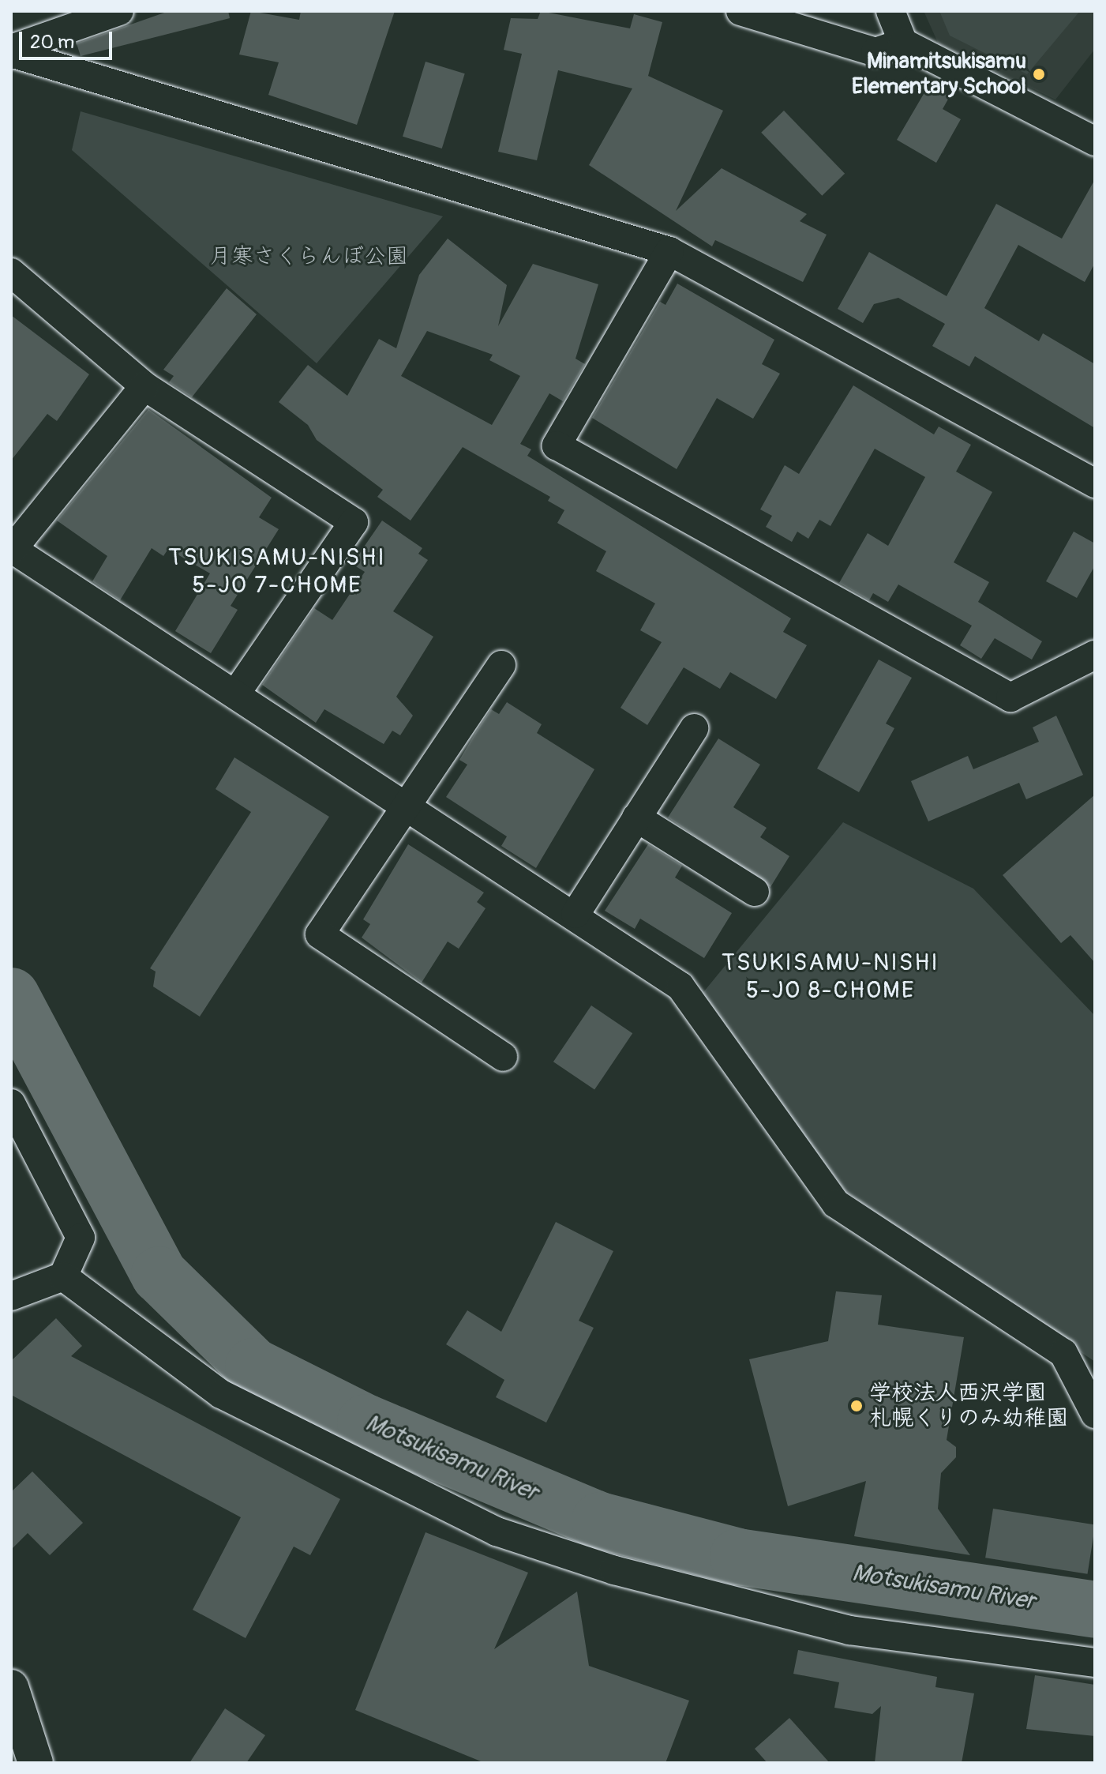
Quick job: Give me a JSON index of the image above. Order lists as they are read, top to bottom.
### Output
{
  "districts": ["TSUKISAMU-NISHI 5-JO 7-CHOME", "TSUKISAMU-NISHI 5-JO 8-CHOME"],
  "water": ["Motsukisamu River"],
  "parks": ["月寒さくらんぼ公園"],
  "places": ["Minamitsukisamu Elementary School", "学校法人西沢学園 札幌くりのみ幼稚園"],
  "scale_bar": "20 m"
}
